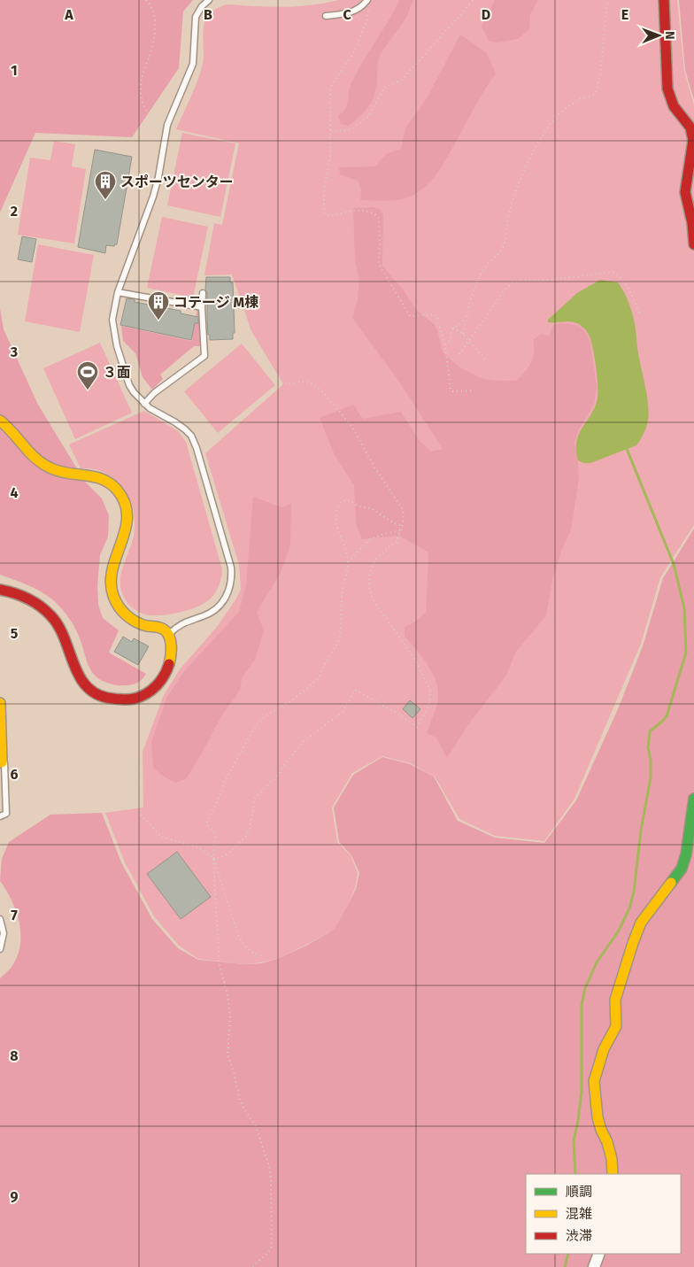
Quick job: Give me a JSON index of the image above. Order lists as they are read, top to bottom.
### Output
{
  "places": {
    "building": ["スポーツセンター", "コテージ M棟"],
    "sports": ["３面"]
  },
  "legend": ["順調", "混雑", "渋滞"],
  "north": "right",
  "grid": {
    "columns": [
      "A",
      "B",
      "C",
      "D",
      "E"
    ],
    "rows": [
      "1",
      "2",
      "3",
      "4",
      "5",
      "6",
      "7",
      "8",
      "9"
    ]
  }
}
